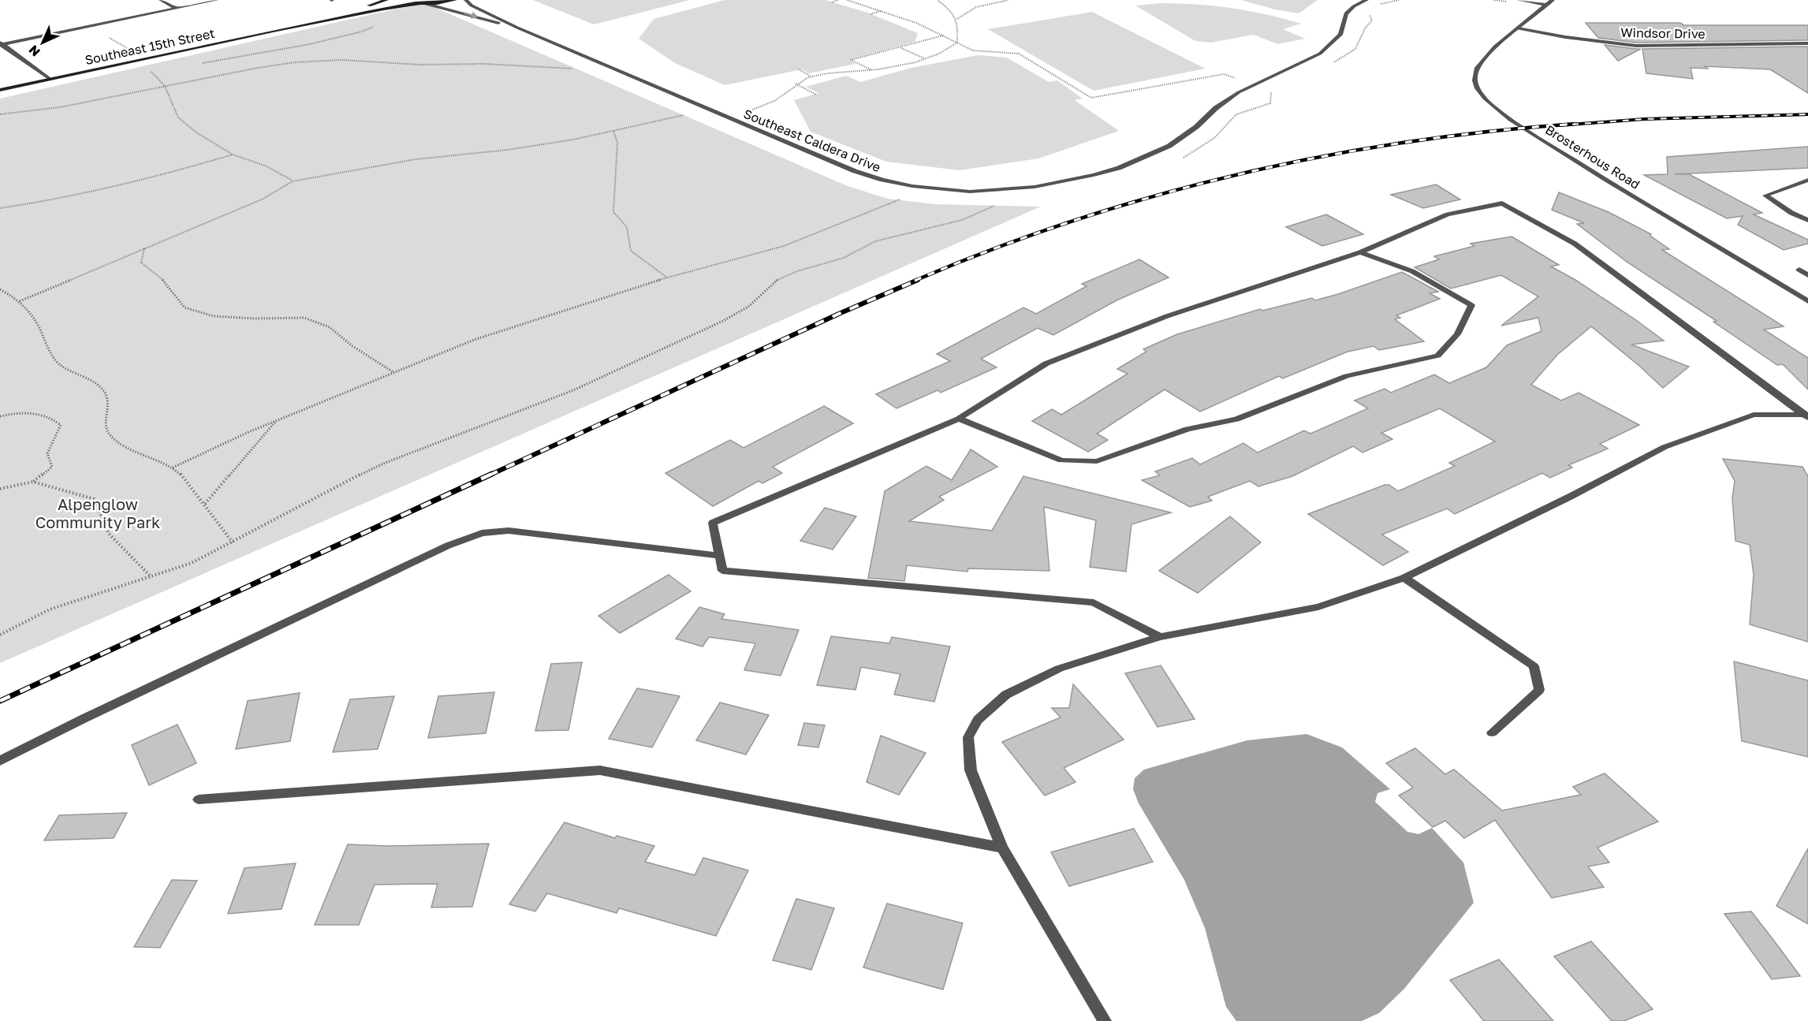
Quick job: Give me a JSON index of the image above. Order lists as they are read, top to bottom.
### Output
{
  "streets": {
    "main road": ["Southeast 15th Street"],
    "street": ["Windsor Drive", "Southeast Caldera Drive", "Brosterhous Road"]
  },
  "crossings": [
    ["Windsor Drive", "Brosterhous Road"]
  ],
  "parks": ["Alpenglow Community Park"],
  "north": "bottom left"
}
